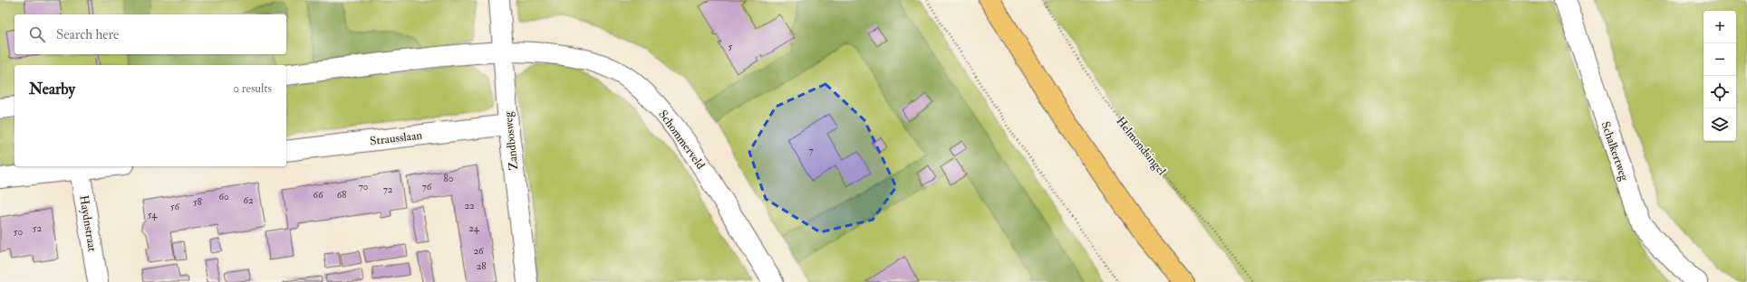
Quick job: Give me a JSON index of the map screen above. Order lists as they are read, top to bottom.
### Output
{
  "streets": {
    "street": [
      "Strausslaan",
      "Schommerveld",
      "Zandbosweg",
      "Schalkertweg",
      "Haydnstraat"
    ],
    "path": ["Helmondsingel"]
  },
  "crossings": [
    ["Strausslaan", "Zandbosweg"],
    ["Schommerveld", "Zandbosweg"]
  ],
  "house_numbers": [
    "5",
    "7",
    "80",
    "70",
    "76",
    "72",
    "66",
    "68",
    "60",
    "62",
    "58",
    "22",
    "56",
    "54",
    "52",
    "24",
    "50",
    "26",
    "28"
  ],
  "page": {
    "map_buttons": ["+", "−"],
    "search": "Search here",
    "heading": ["Nearby", "0 results"]
  }
}
